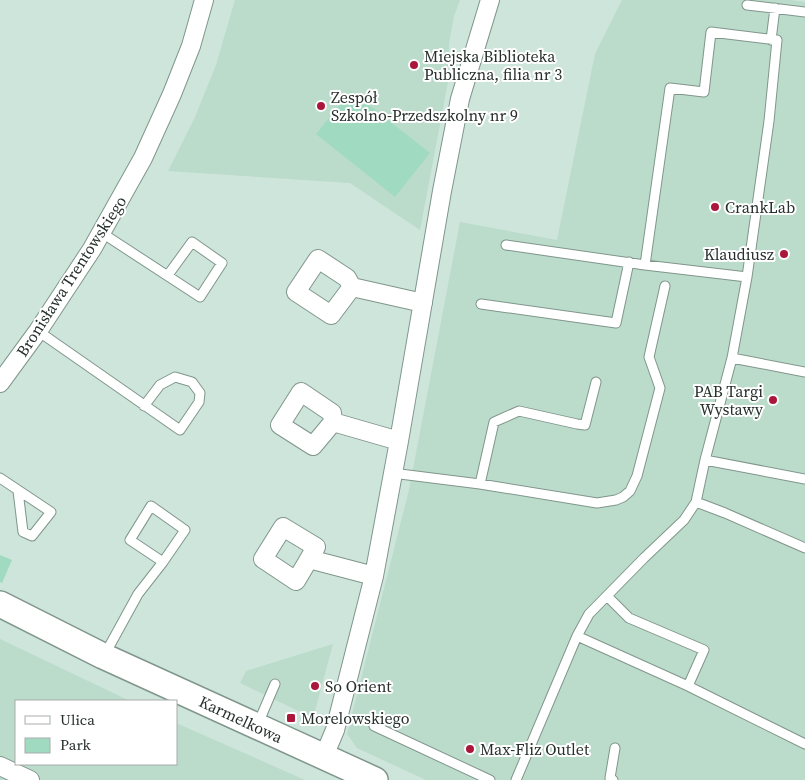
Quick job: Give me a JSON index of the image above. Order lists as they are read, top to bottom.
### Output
{
  "streets": {
    "street": ["Bronisława Trentowskiego", "Karmelkowa"]
  },
  "places": {
    "other": [
      "Miejska Biblioteka Publiczna, filia nr 3",
      "Zespół Szkolno-Przedszkolny nr 9",
      "CrankLab",
      "Klaudiusz",
      "PAB Targi Wystawy",
      "So Orient",
      "Max-Fliz Outlet"
    ],
    "transit": ["Morelowskiego"]
  },
  "legend": ["Ulica", "Park"]
}
